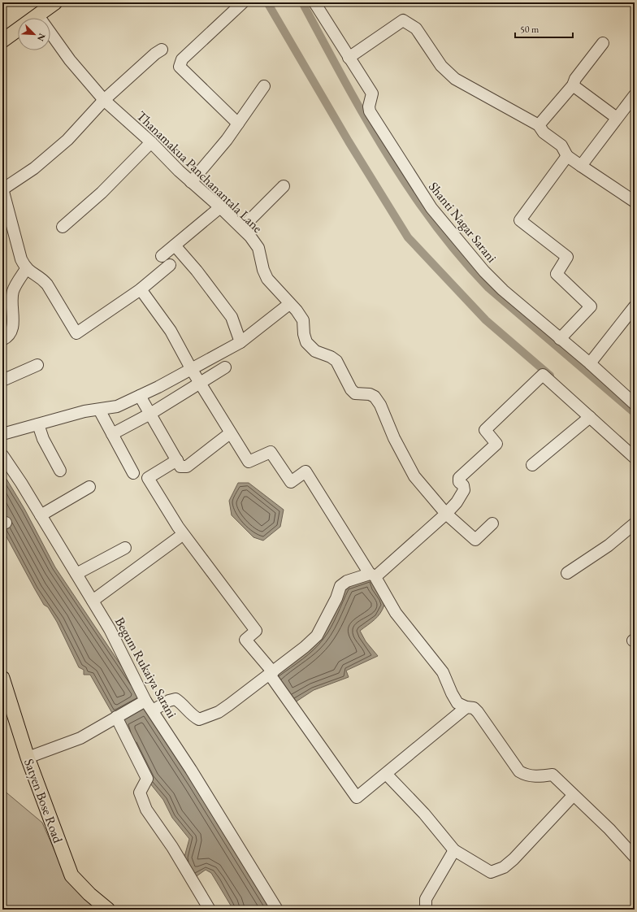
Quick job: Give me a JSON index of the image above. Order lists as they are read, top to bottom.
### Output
{
  "streets": {
    "main road": ["Satyen Bose Road"],
    "street": ["Thanamakua Panchanantala Lane", "Shanti Nagar Sarani", "Begum Rukaiya Sarani"]
  },
  "scale_bar": "50 m",
  "north": "bottom right"
}
